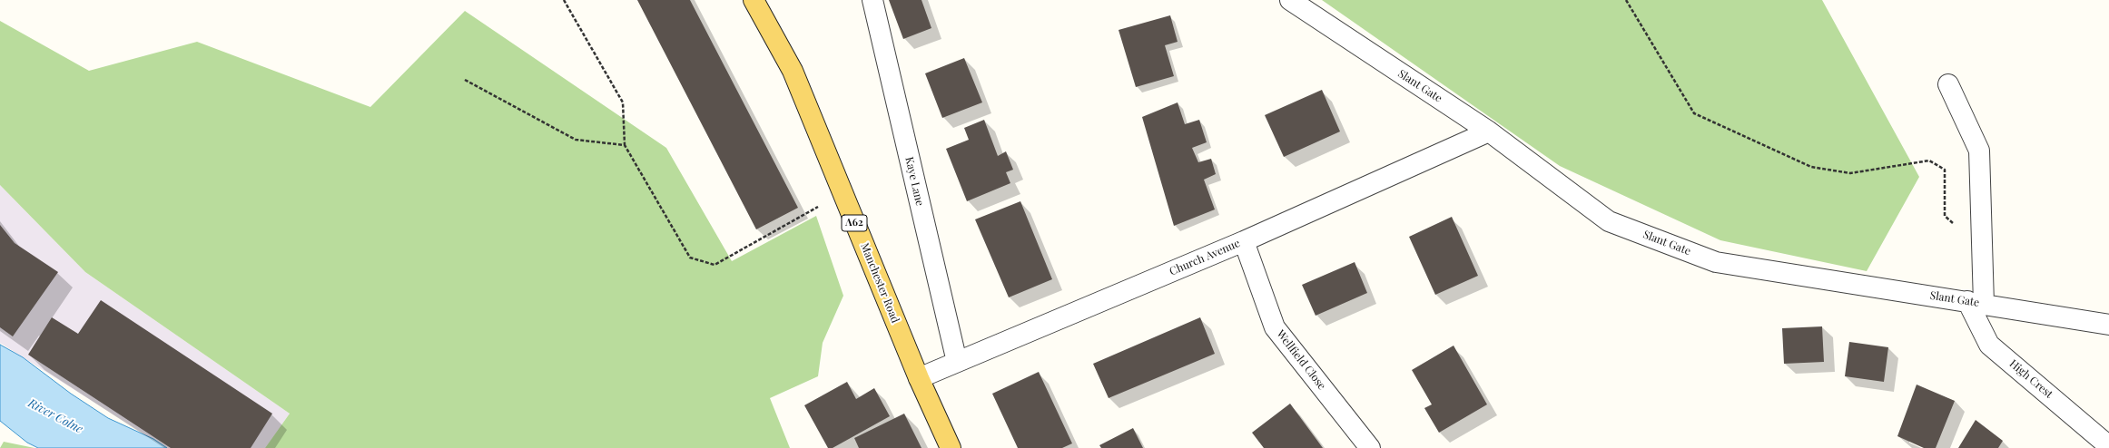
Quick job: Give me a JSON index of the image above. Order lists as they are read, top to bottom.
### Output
{
  "streets": {
    "main road": ["A62", "Manchester Road"],
    "street": [
      "Slant Gate",
      "Kaye Lane",
      "Church Avenue",
      "Wellfield Close",
      "High Crest"
    ]
  },
  "crossings": [
    ["Slant Gate", "Church Avenue"],
    ["Slant Gate", "High Crest"],
    ["Kaye Lane", "Church Avenue"],
    ["Church Avenue", "Manchester Road"],
    ["Church Avenue", "Wellfield Close"]
  ],
  "water": ["River Colne"]
}
